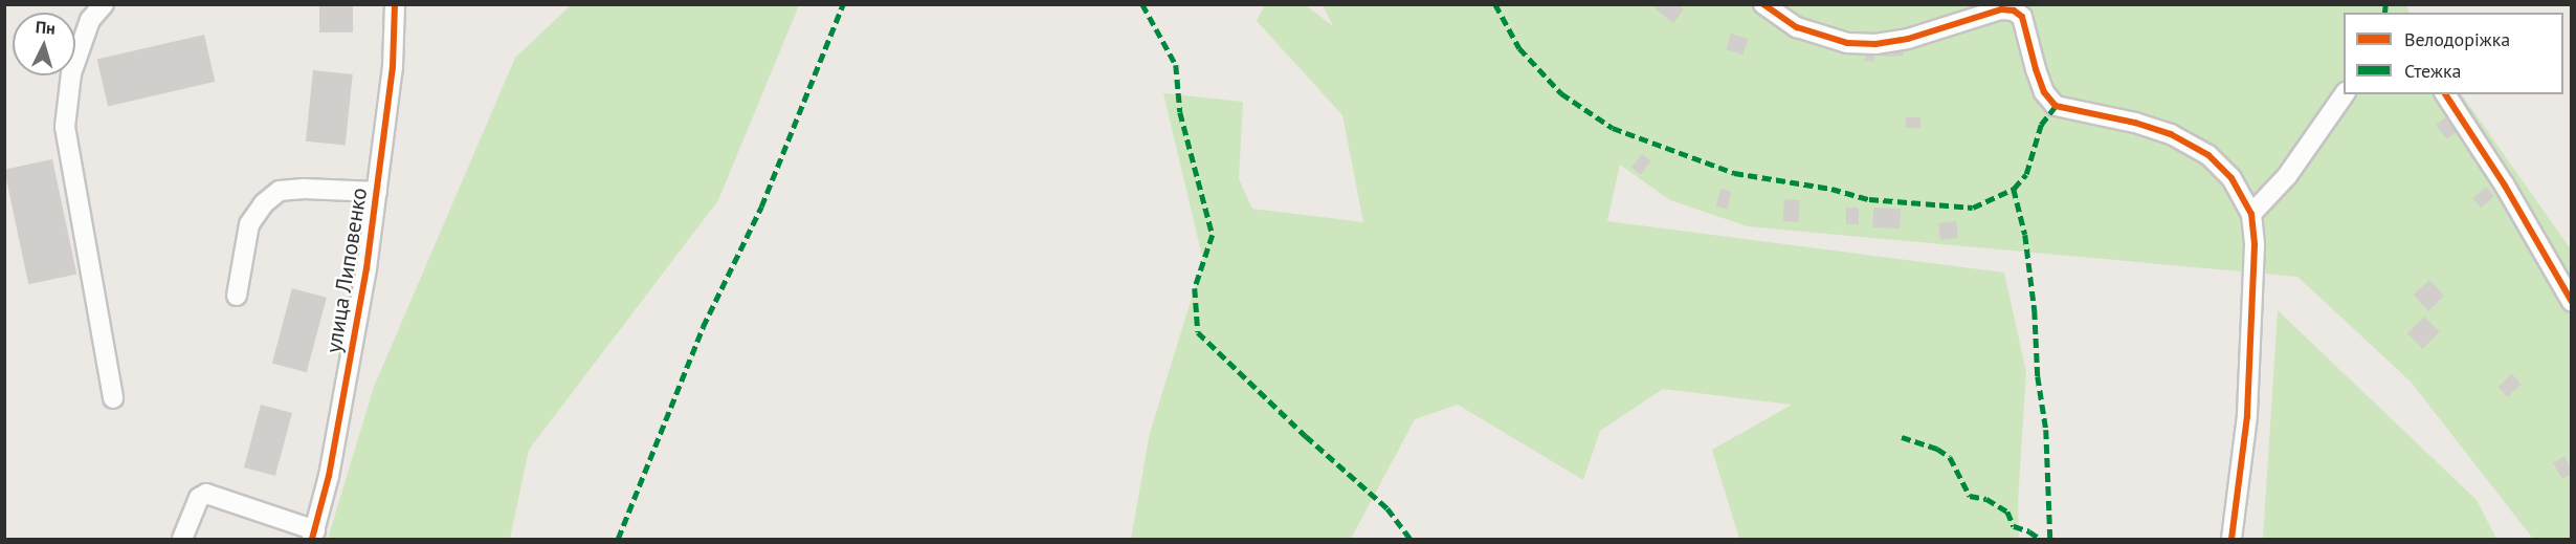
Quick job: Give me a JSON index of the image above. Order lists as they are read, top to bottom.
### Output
{
  "streets": {
    "street": ["улица Липовенко"]
  },
  "legend": ["Велодоріжка", "Стежка"],
  "north": "top"
}
